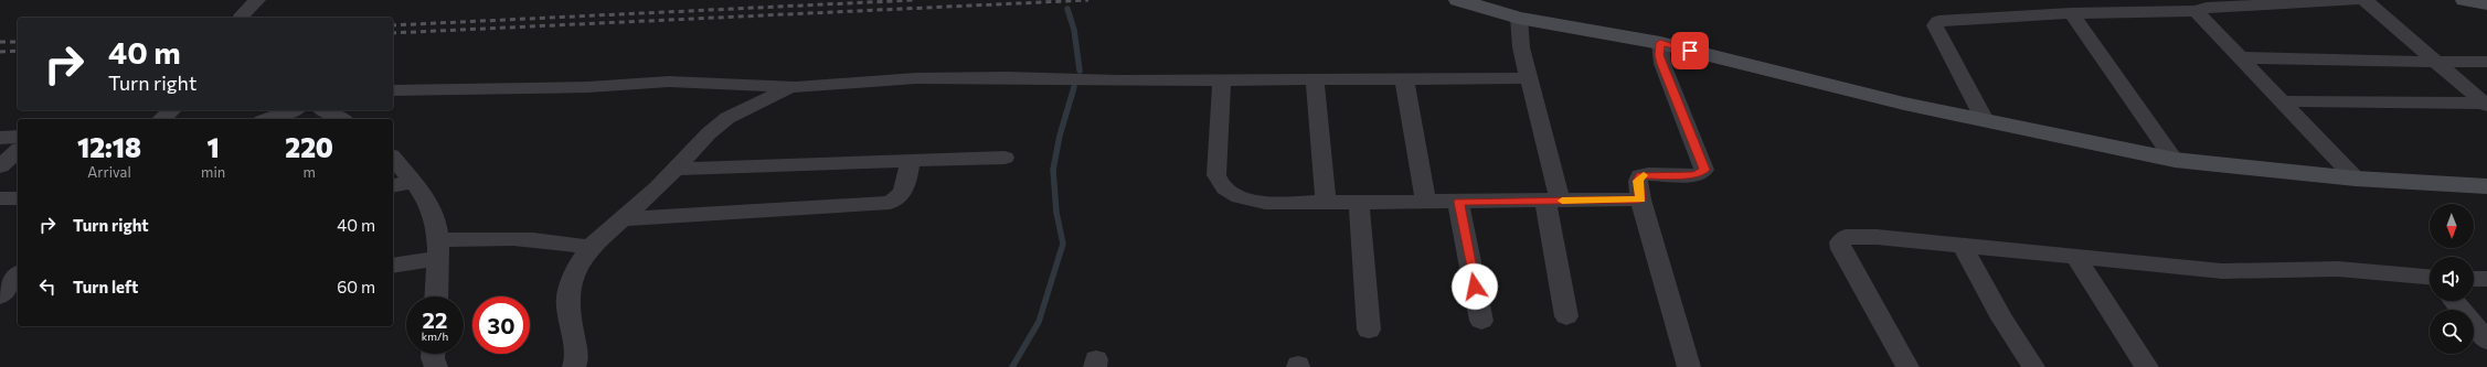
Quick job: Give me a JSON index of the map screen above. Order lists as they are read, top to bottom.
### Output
{
  "north": "bottom",
  "page": {
    "turn": ["40 m", "Turn right"],
    "eta": [
      "12:18",
      "Arrival",
      "1",
      "min",
      "220",
      "m"
    ],
    "list": [
      {
        "name": "Turn right",
        "value": "40 m"
      },
      {
        "name": "Turn left",
        "value": "60 m"
      }
    ],
    "speed": "22 km/h",
    "limit": "30"
  }
}
